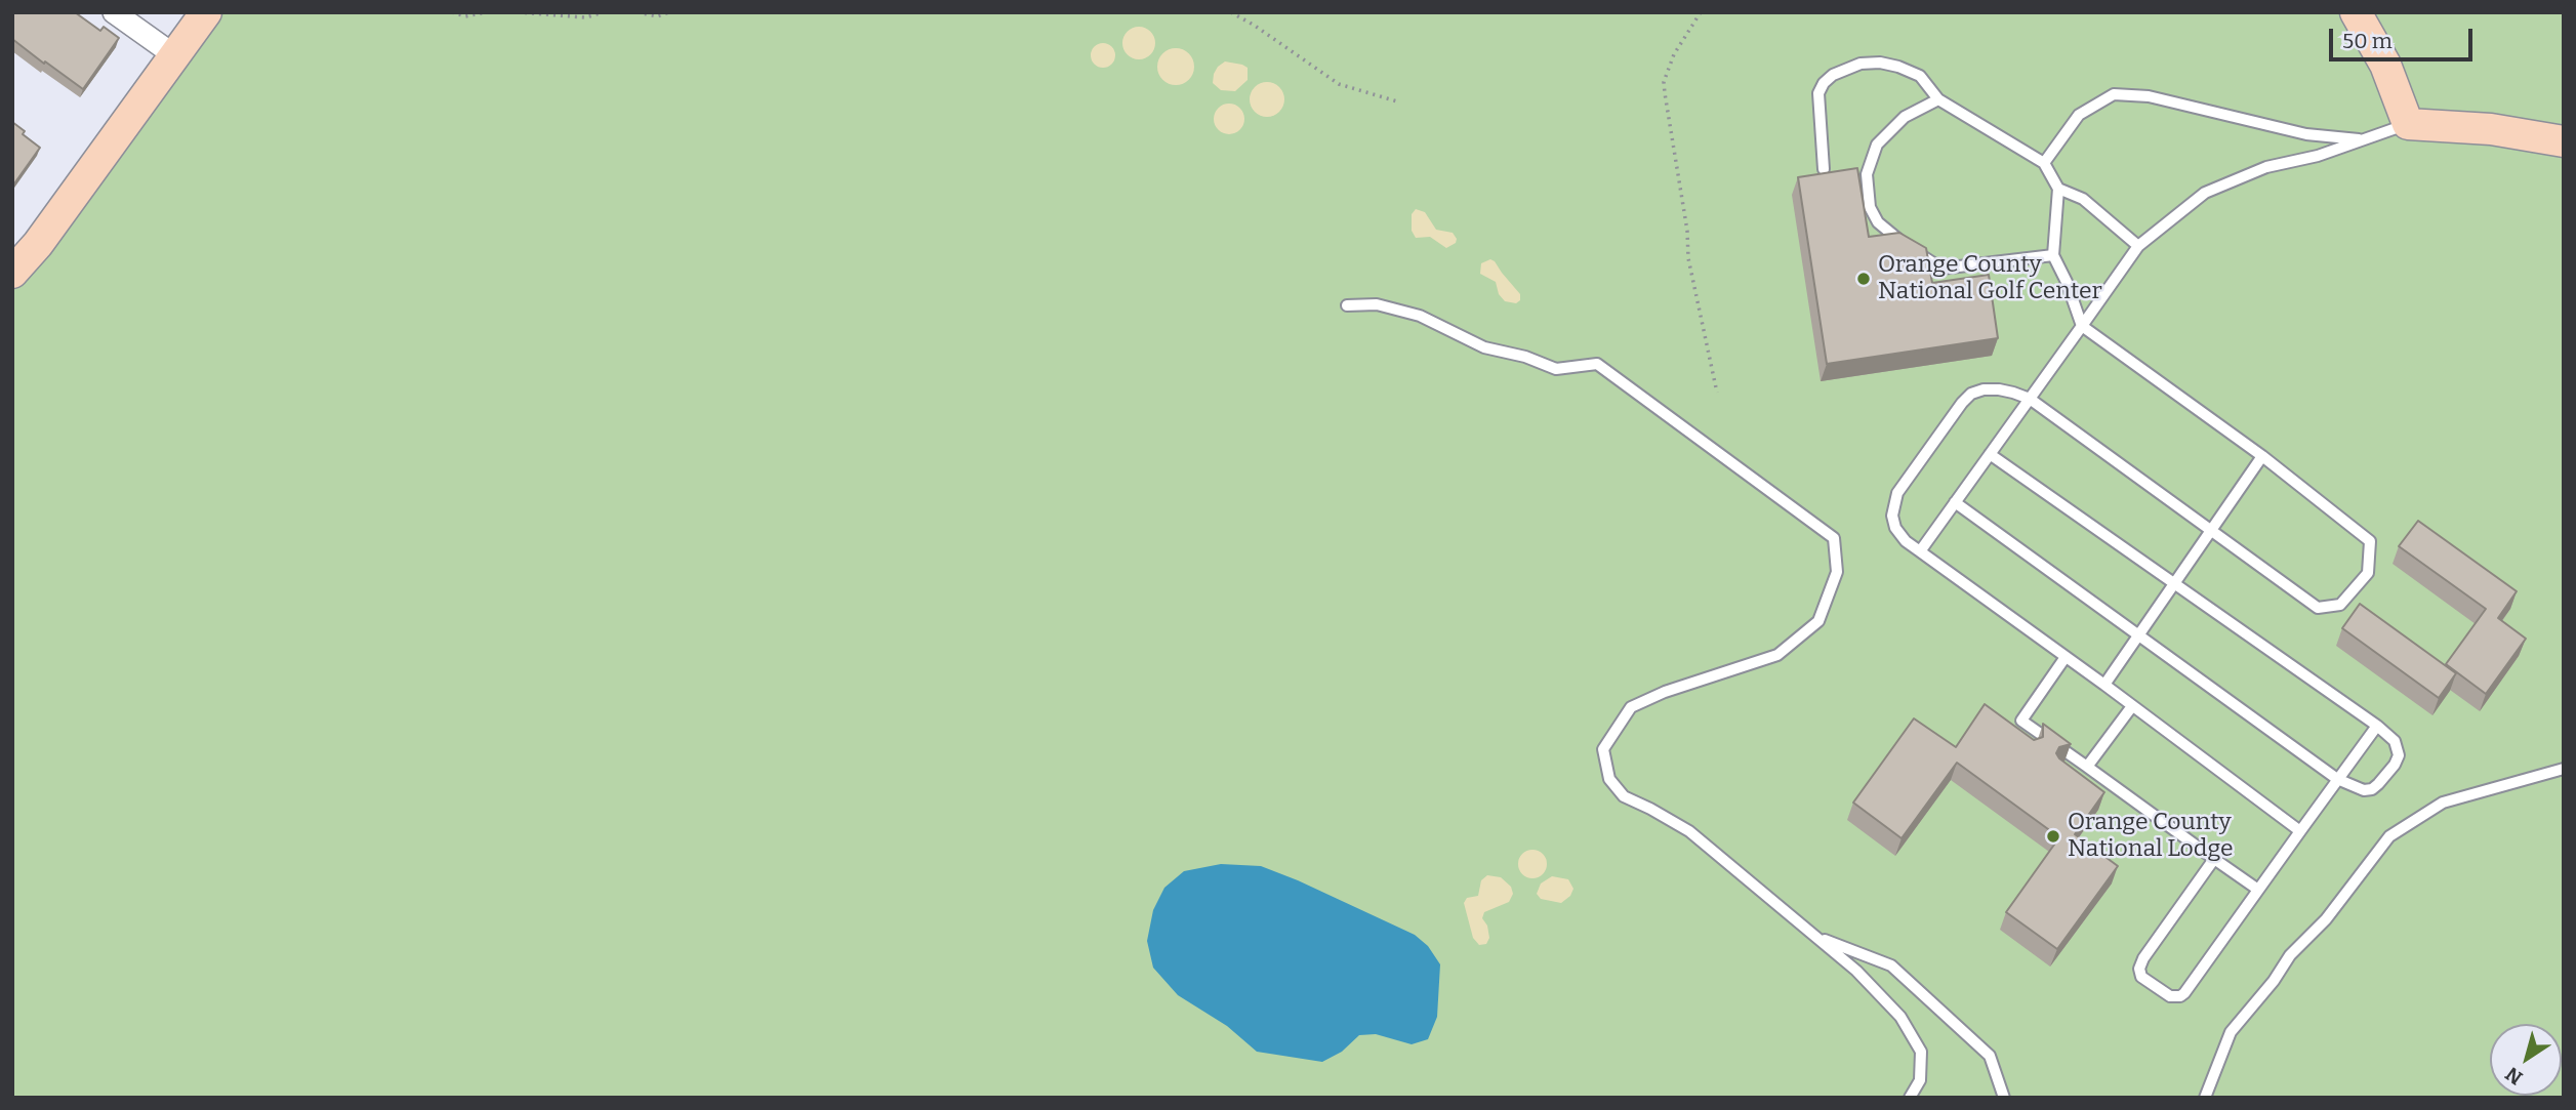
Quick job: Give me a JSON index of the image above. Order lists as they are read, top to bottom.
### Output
{
  "places": ["Orange County National Golf Center", "Orange County National Lodge"],
  "scale_bar": "50 m",
  "north": "bottom left"
}
